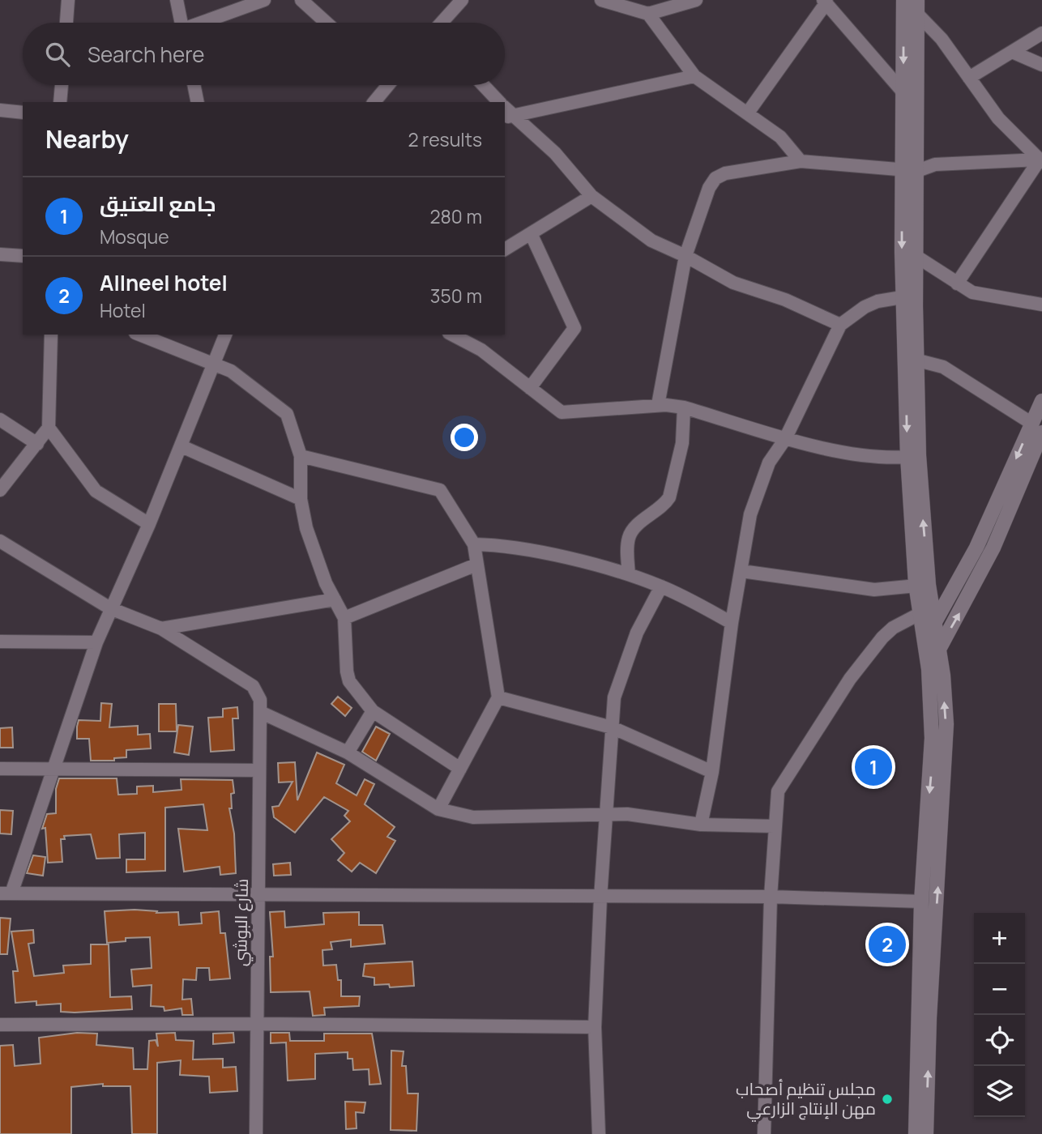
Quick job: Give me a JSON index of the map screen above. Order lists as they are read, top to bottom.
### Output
{
  "streets": {
    "street": ["شارع البوشي"]
  },
  "places": ["مجلس تنظيم أصحاب مهن الإنتاج الزارعي"],
  "page": {
    "search": "Search here",
    "heading": ["Nearby", "2 results"],
    "list": [
      {
        "mark": "1",
        "name": "جامع العتيق",
        "note": "Mosque",
        "value": "280 m"
      },
      {
        "mark": "2",
        "name": "Allneel hotel",
        "note": "Hotel",
        "value": "350 m"
      }
    ],
    "pins": ["1", "2"],
    "map_buttons": ["+", "−"]
  }
}
